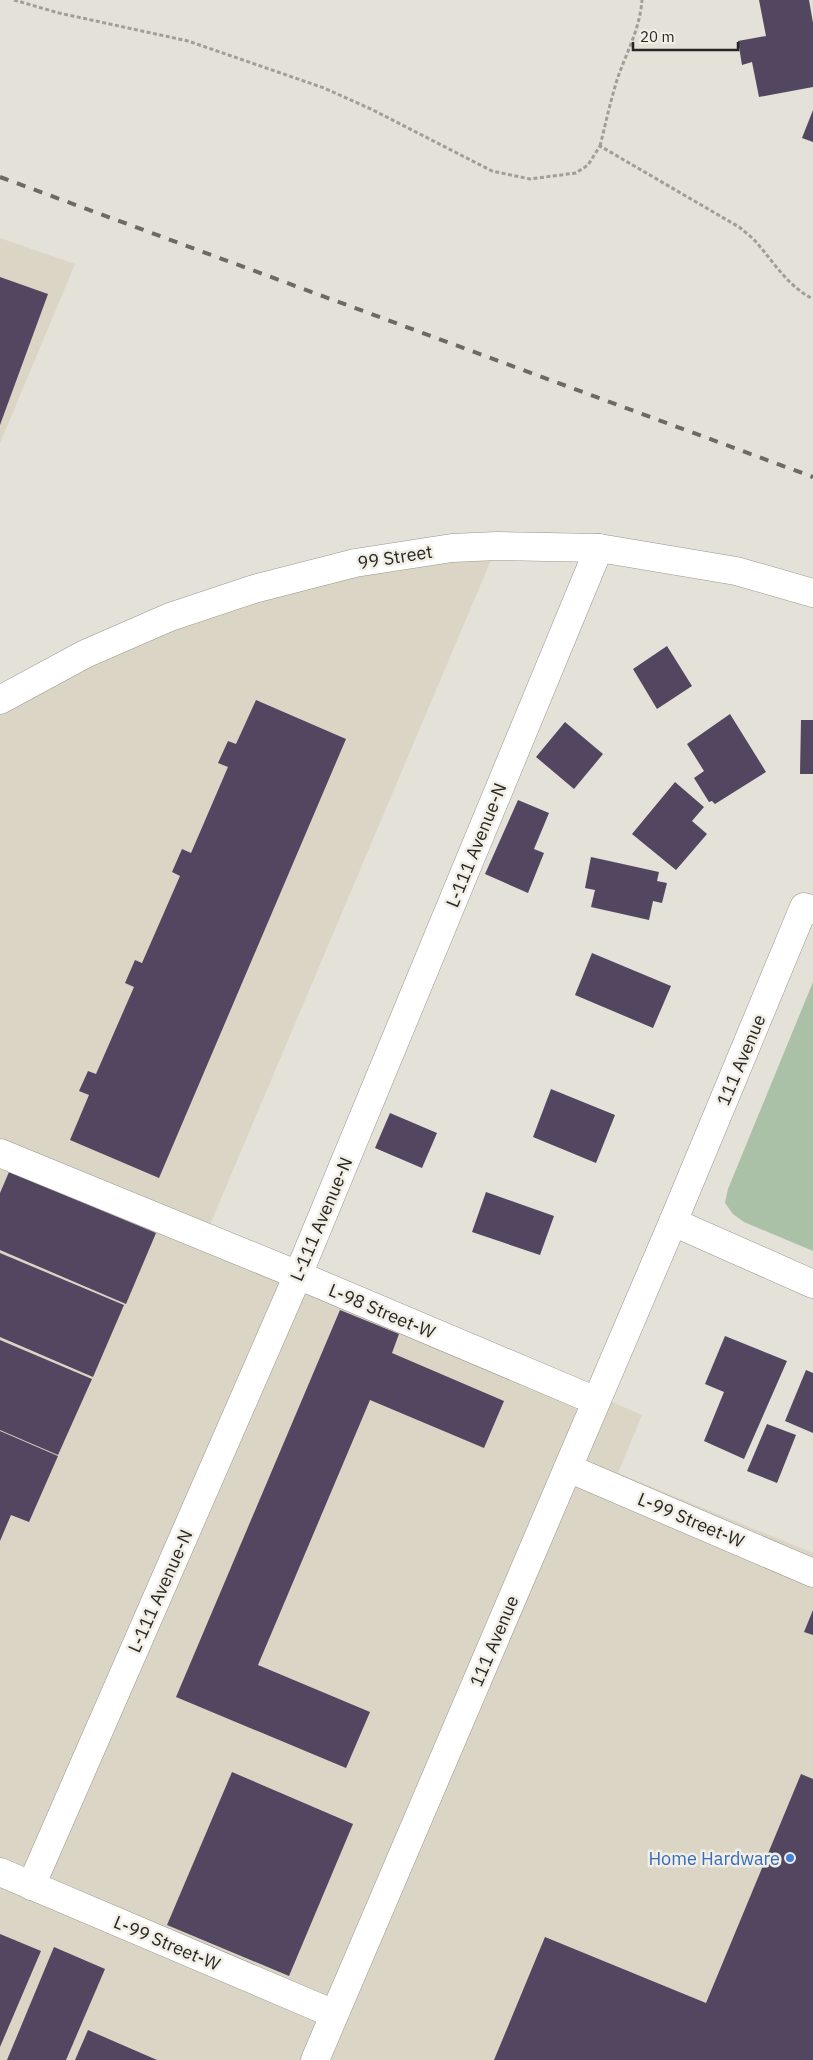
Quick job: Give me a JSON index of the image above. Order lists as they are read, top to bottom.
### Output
{
  "streets": {
    "street": [
      "99 Street",
      "L-111 Avenue-N",
      "111 Avenue",
      "L-98 Street-W",
      "L-99 Street-W"
    ]
  },
  "crossings": [
    ["99 Street", "L-111 Avenue-N"],
    ["L-111 Avenue-N", "L-98 Street-W"],
    ["L-111 Avenue-N", "L-99 Street-W"],
    ["111 Avenue", "L-98 Street-W"],
    ["111 Avenue", "L-99 Street-W"]
  ],
  "places": ["Home Hardware"],
  "scale_bar": "20 m"
}
